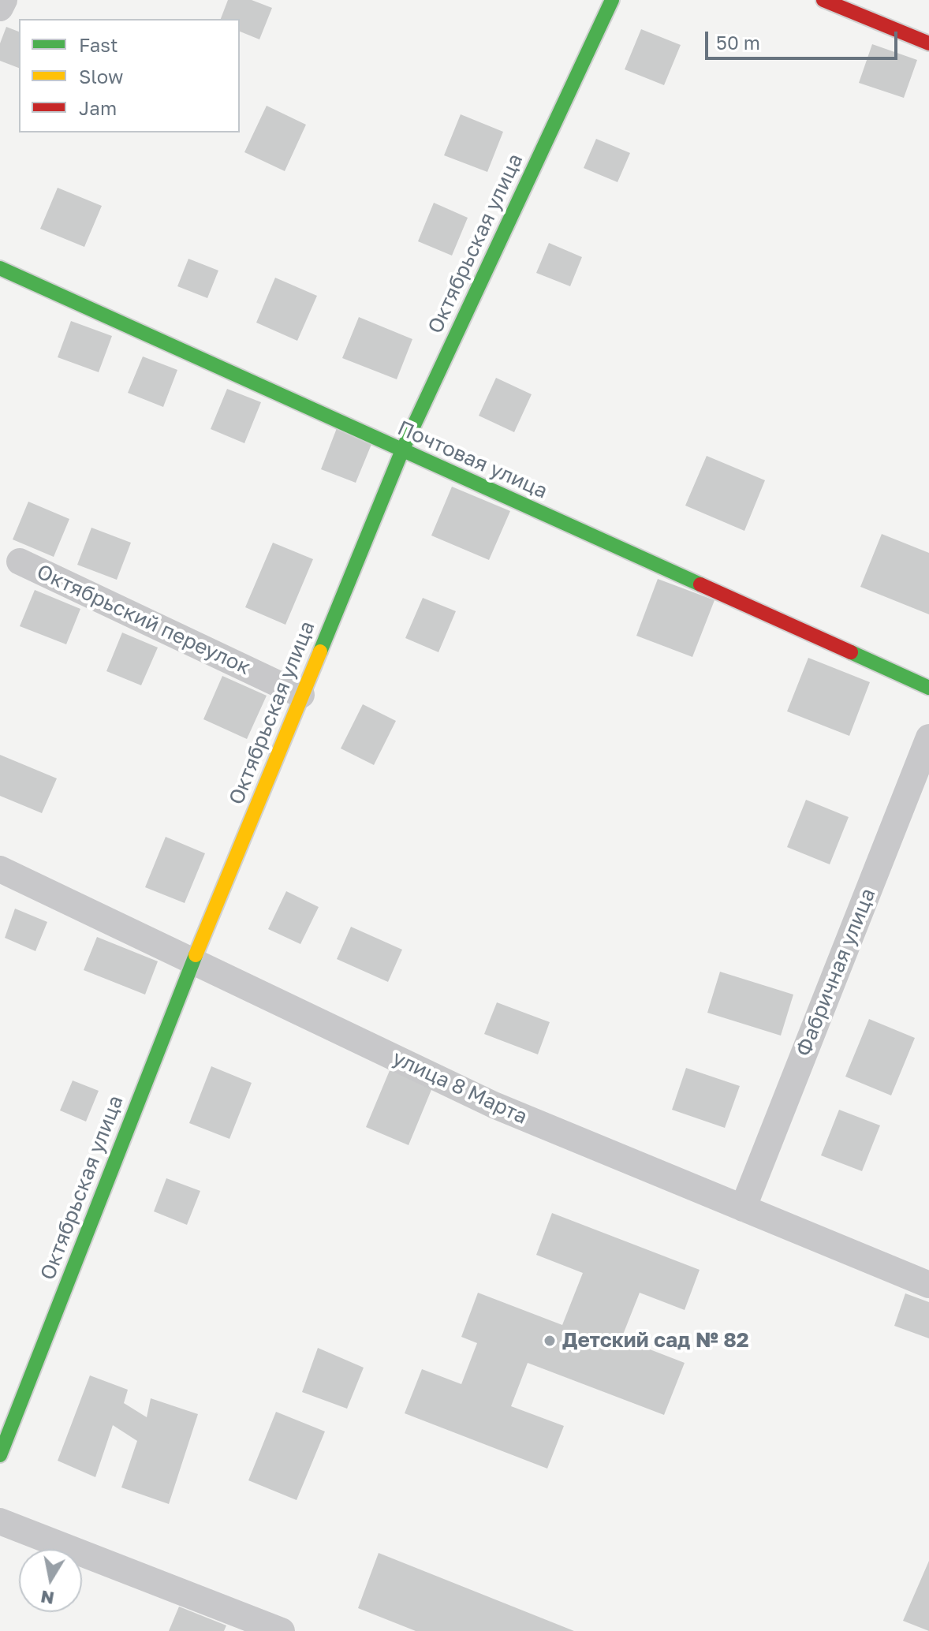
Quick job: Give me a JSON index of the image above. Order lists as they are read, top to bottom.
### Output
{
  "streets": {
    "street": [
      "Октябрьская улица",
      "Почтовая улица",
      "Октябрьский переулок",
      "Фабричная улица",
      "улица 8 Марта"
    ]
  },
  "crossings": [
    ["Октябрьская улица", "Почтовая улица"],
    ["Октябрьская улица", "Октябрьский переулок"],
    ["Октябрьская улица", "улица 8 Марта"],
    ["Фабричная улица", "улица 8 Марта"]
  ],
  "places": ["Детский сад № 82"],
  "legend": ["Fast", "Slow", "Jam"],
  "scale_bar": "50 m",
  "north": "bottom"
}
